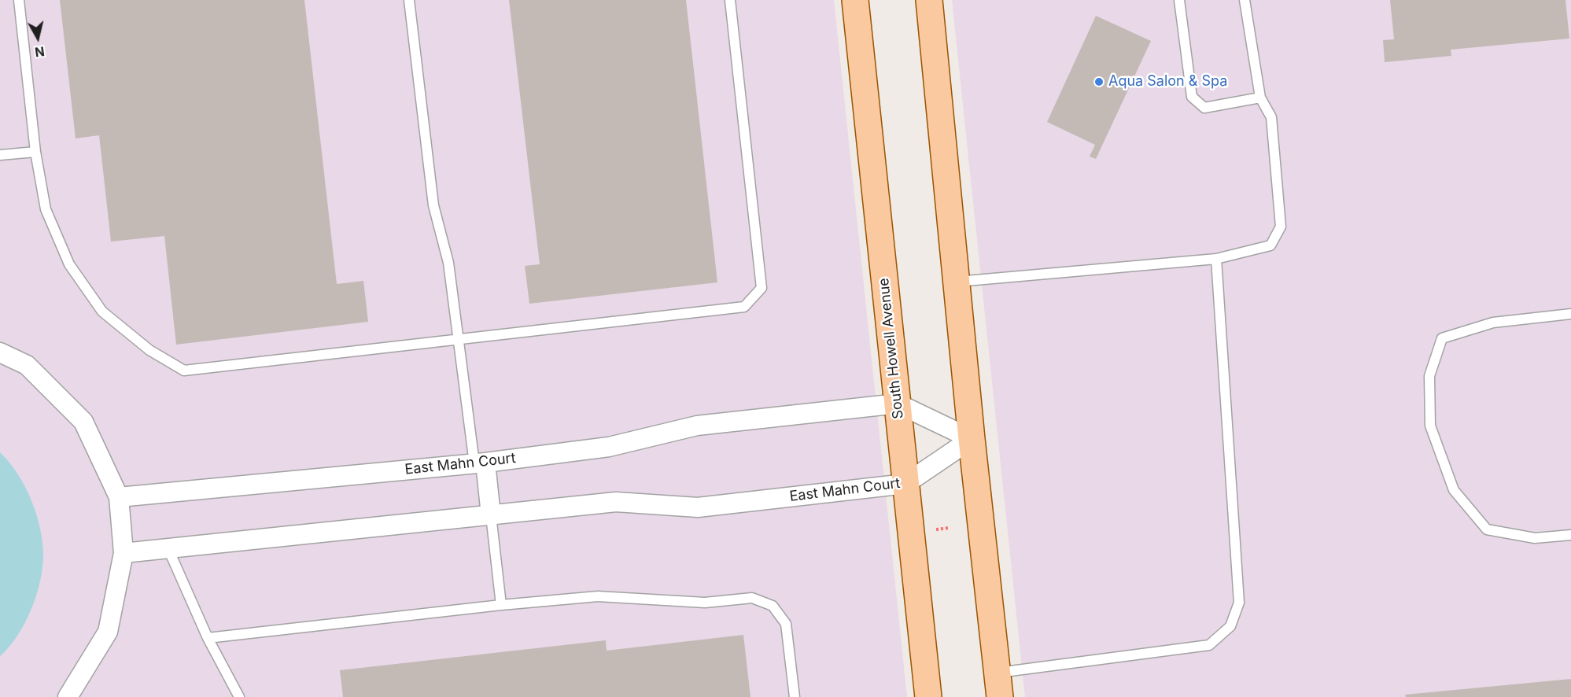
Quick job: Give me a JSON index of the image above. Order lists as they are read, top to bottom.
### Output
{
  "streets": {
    "main road": ["South Howell Avenue"],
    "street": ["East Mahn Court"]
  },
  "crossings": [
    ["South Howell Avenue", "East Mahn Court"]
  ],
  "places": ["Aqua Salon & Spa"],
  "north": "bottom"
}
